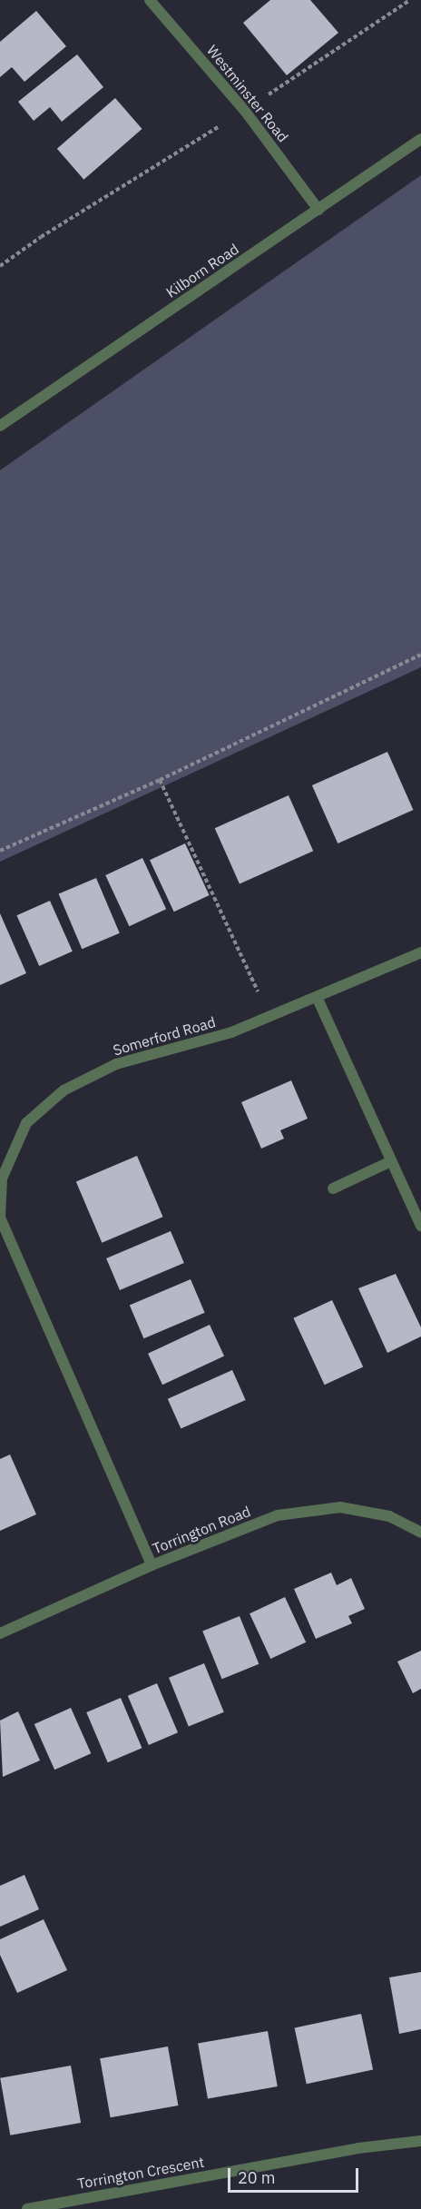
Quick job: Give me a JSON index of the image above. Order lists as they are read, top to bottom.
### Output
{
  "streets": {
    "street": [
      "Westminster Road",
      "Kilborn Road",
      "Somerford Road",
      "Torrington Road",
      "Torrington Crescent"
    ]
  },
  "crossings": [
    ["Westminster Road", "Kilborn Road"],
    ["Somerford Road", "Torrington Road"]
  ],
  "scale_bar": "20 m"
}
